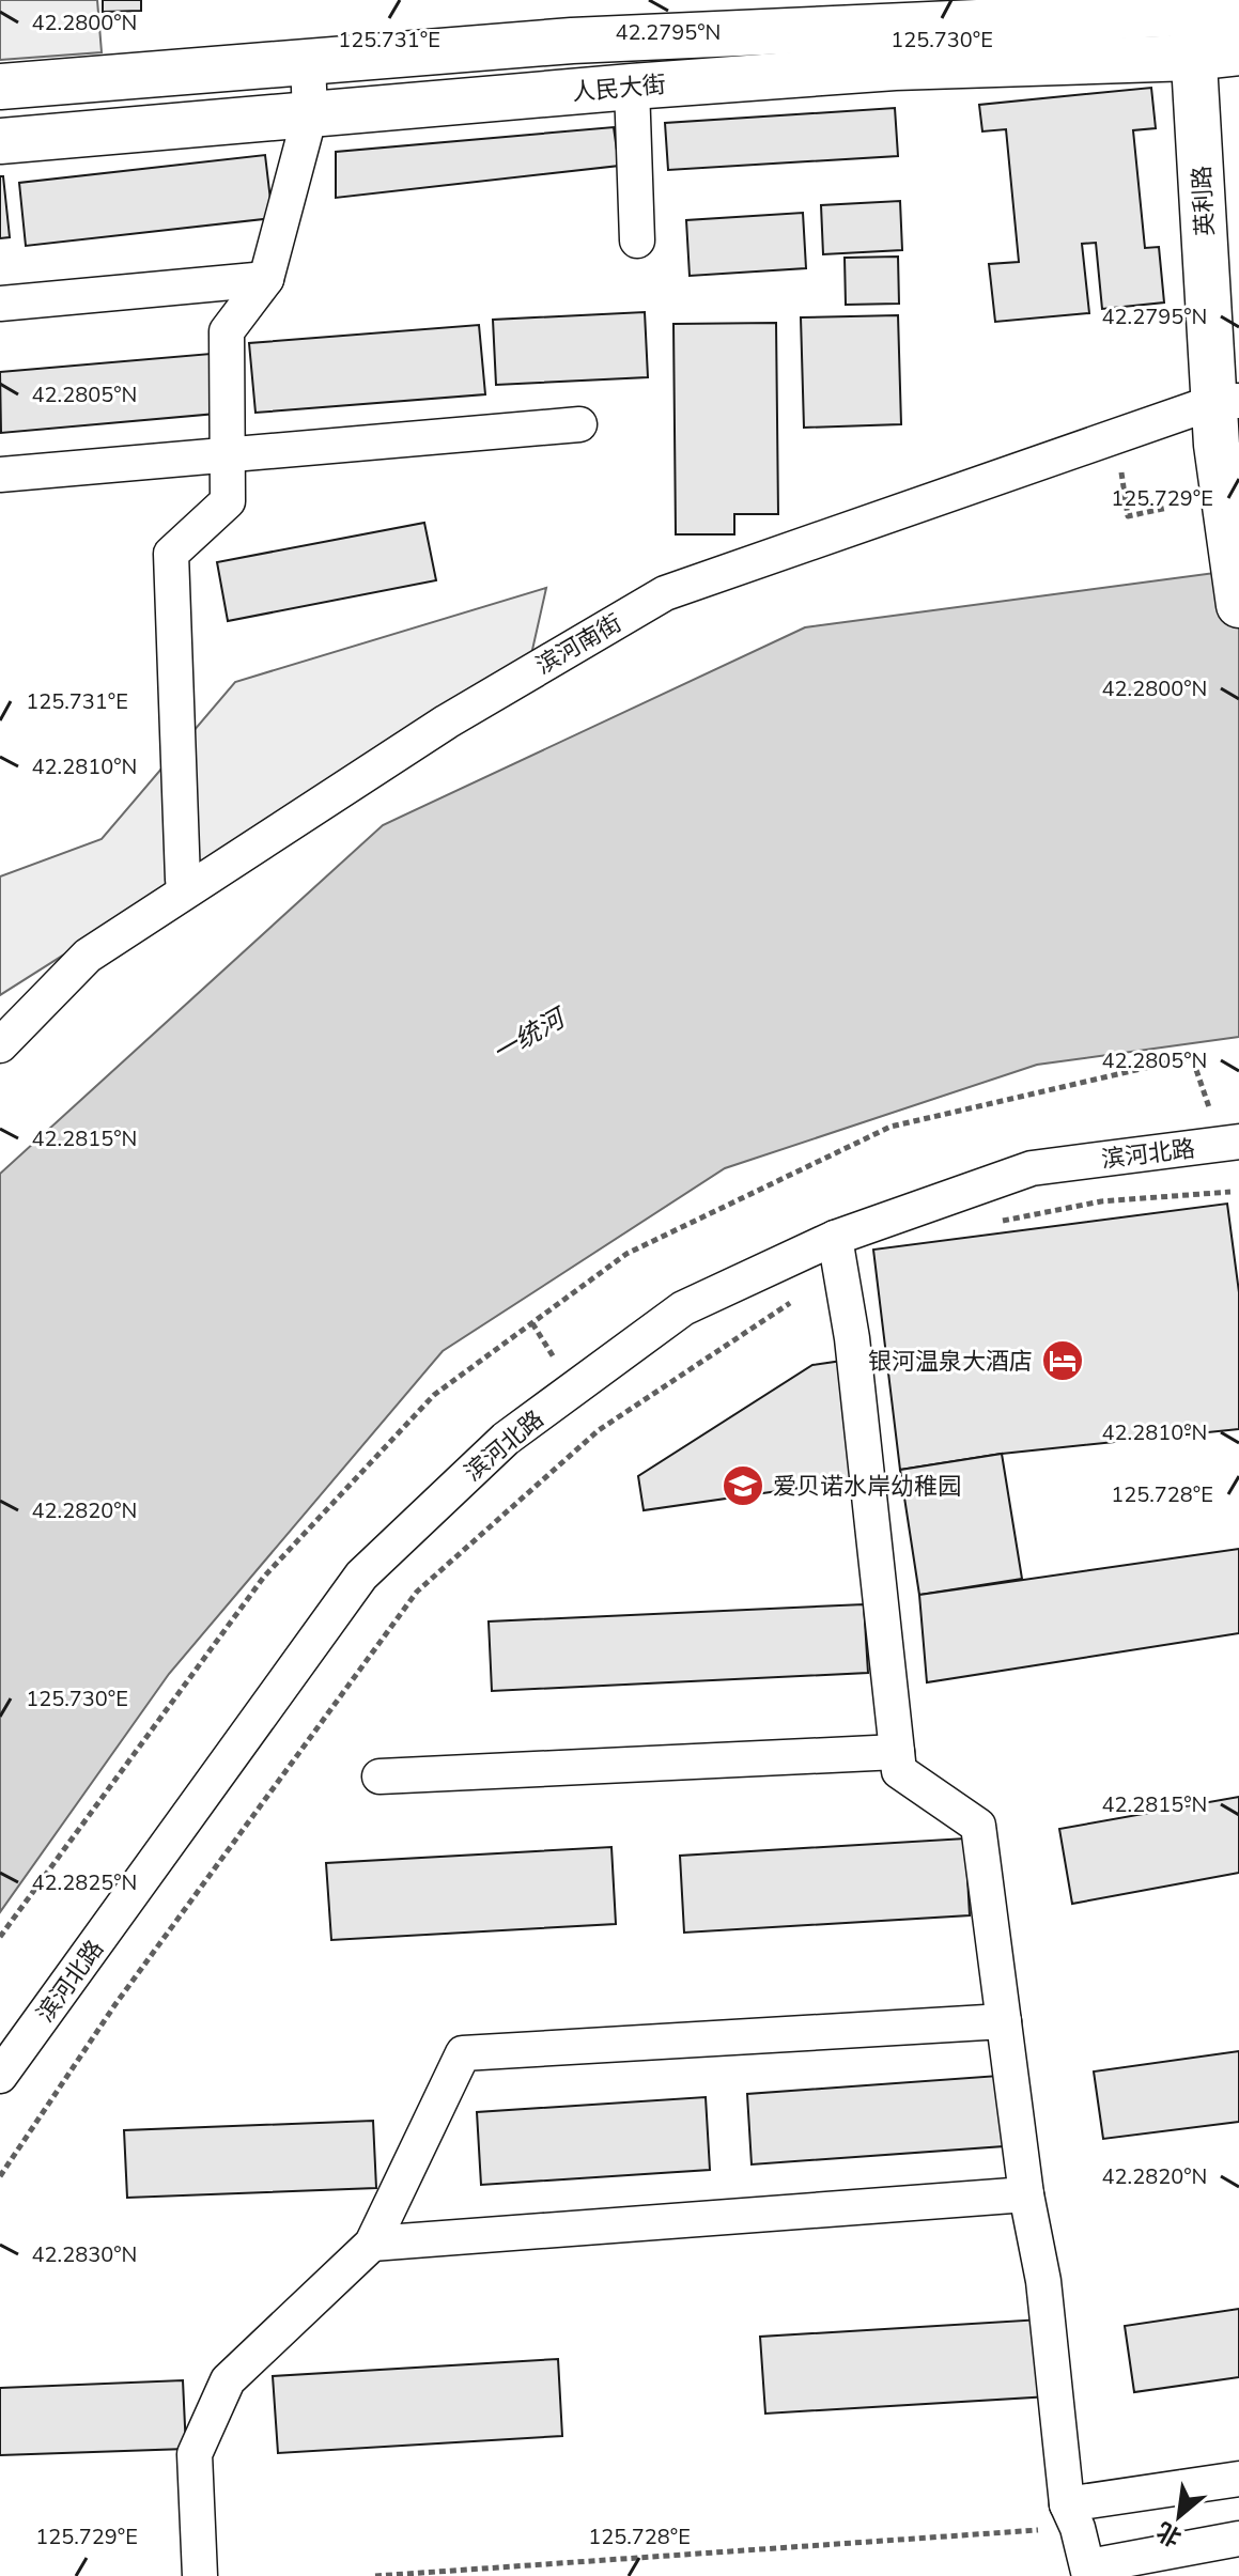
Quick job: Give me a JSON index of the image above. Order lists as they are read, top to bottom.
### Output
{
  "streets": {
    "street": [
      "人民大街",
      "英利路",
      "滨河南街",
      "滨河北路"
    ]
  },
  "crossings": [
    ["人民大街", "英利路"],
    ["英利路", "滨河南街"]
  ],
  "water": ["一统河"],
  "places": {
    "hotel": ["银河温泉大酒店"],
    "school or university": ["爱贝诺水岸幼稚园"]
  },
  "north": "bottom left",
  "coordinates": [
    "42.2800°N",
    "42.2795°N",
    "125.731°E",
    "125.730°E",
    "42.2805°N",
    "125.729°E",
    "42.2810°N",
    "42.2815°N",
    "125.728°E",
    "42.2820°N",
    "42.2825°N",
    "42.2830°N"
  ]
}
